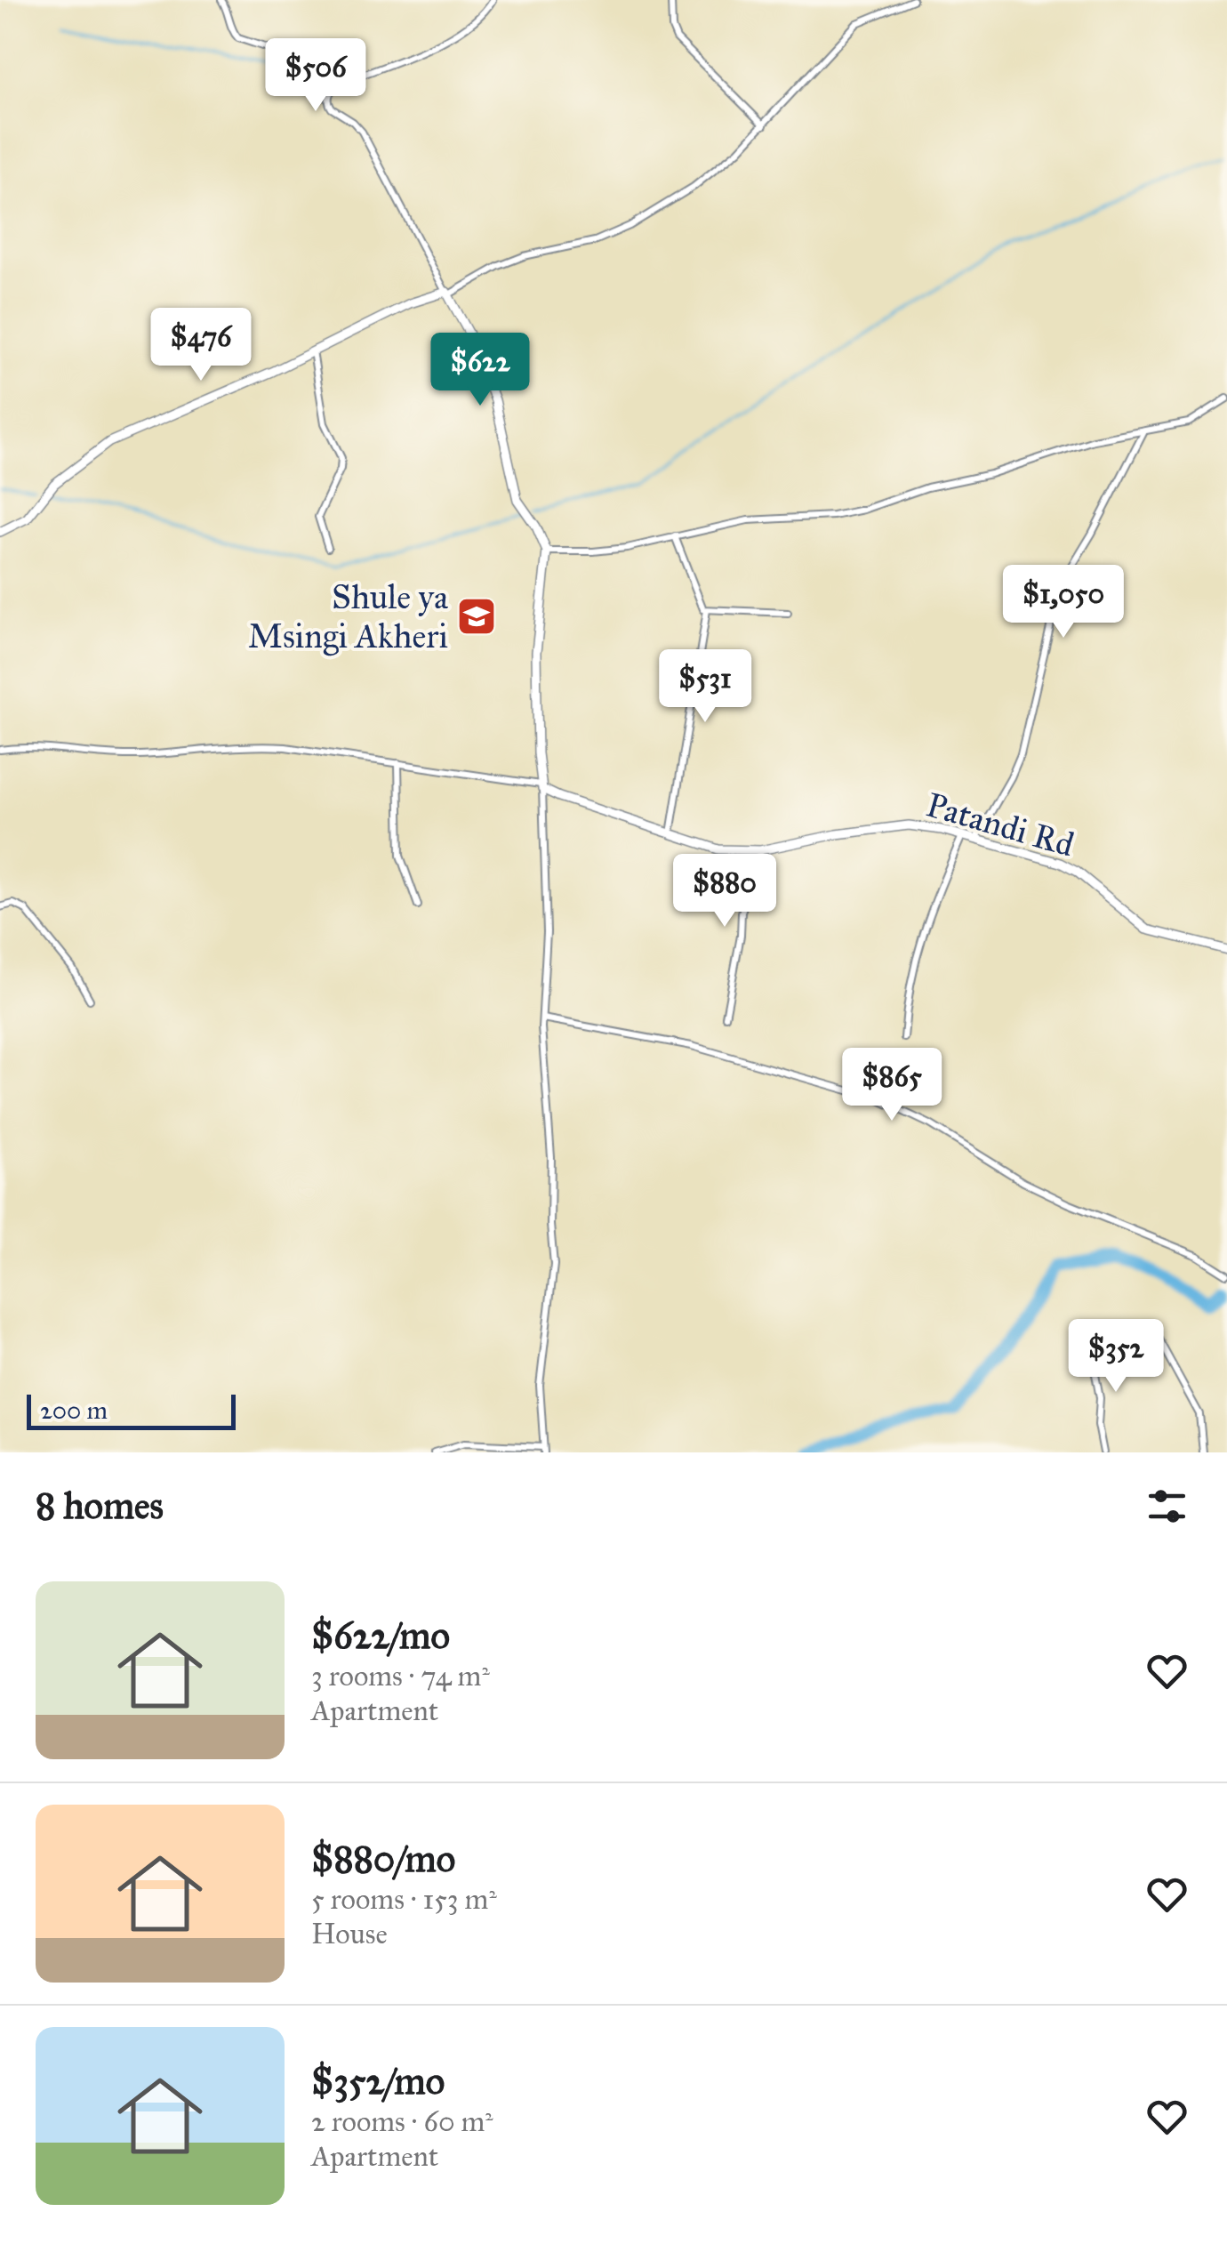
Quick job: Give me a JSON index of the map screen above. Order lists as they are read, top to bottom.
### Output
{
  "streets": {
    "street": ["Patandi Rd"]
  },
  "places": {
    "school or university": ["Shule ya Msingi Akheri"]
  },
  "scale_bar": "200 m",
  "page": {
    "price": [
      "$506",
      "$476",
      "$622",
      "$1,050",
      "$531",
      "$880",
      "$865",
      "$352"
    ],
    "scale": "200 m",
    "heading": "8 homes",
    "list": [
      {
        "name": "$622/mo",
        "note": "3 rooms · 74 m² · Apartment"
      },
      {
        "name": "$880/mo",
        "note": "5 rooms · 153 m² · House"
      },
      {
        "name": "$352/mo",
        "note": "2 rooms · 60 m² · Apartment"
      }
    ]
  }
}
